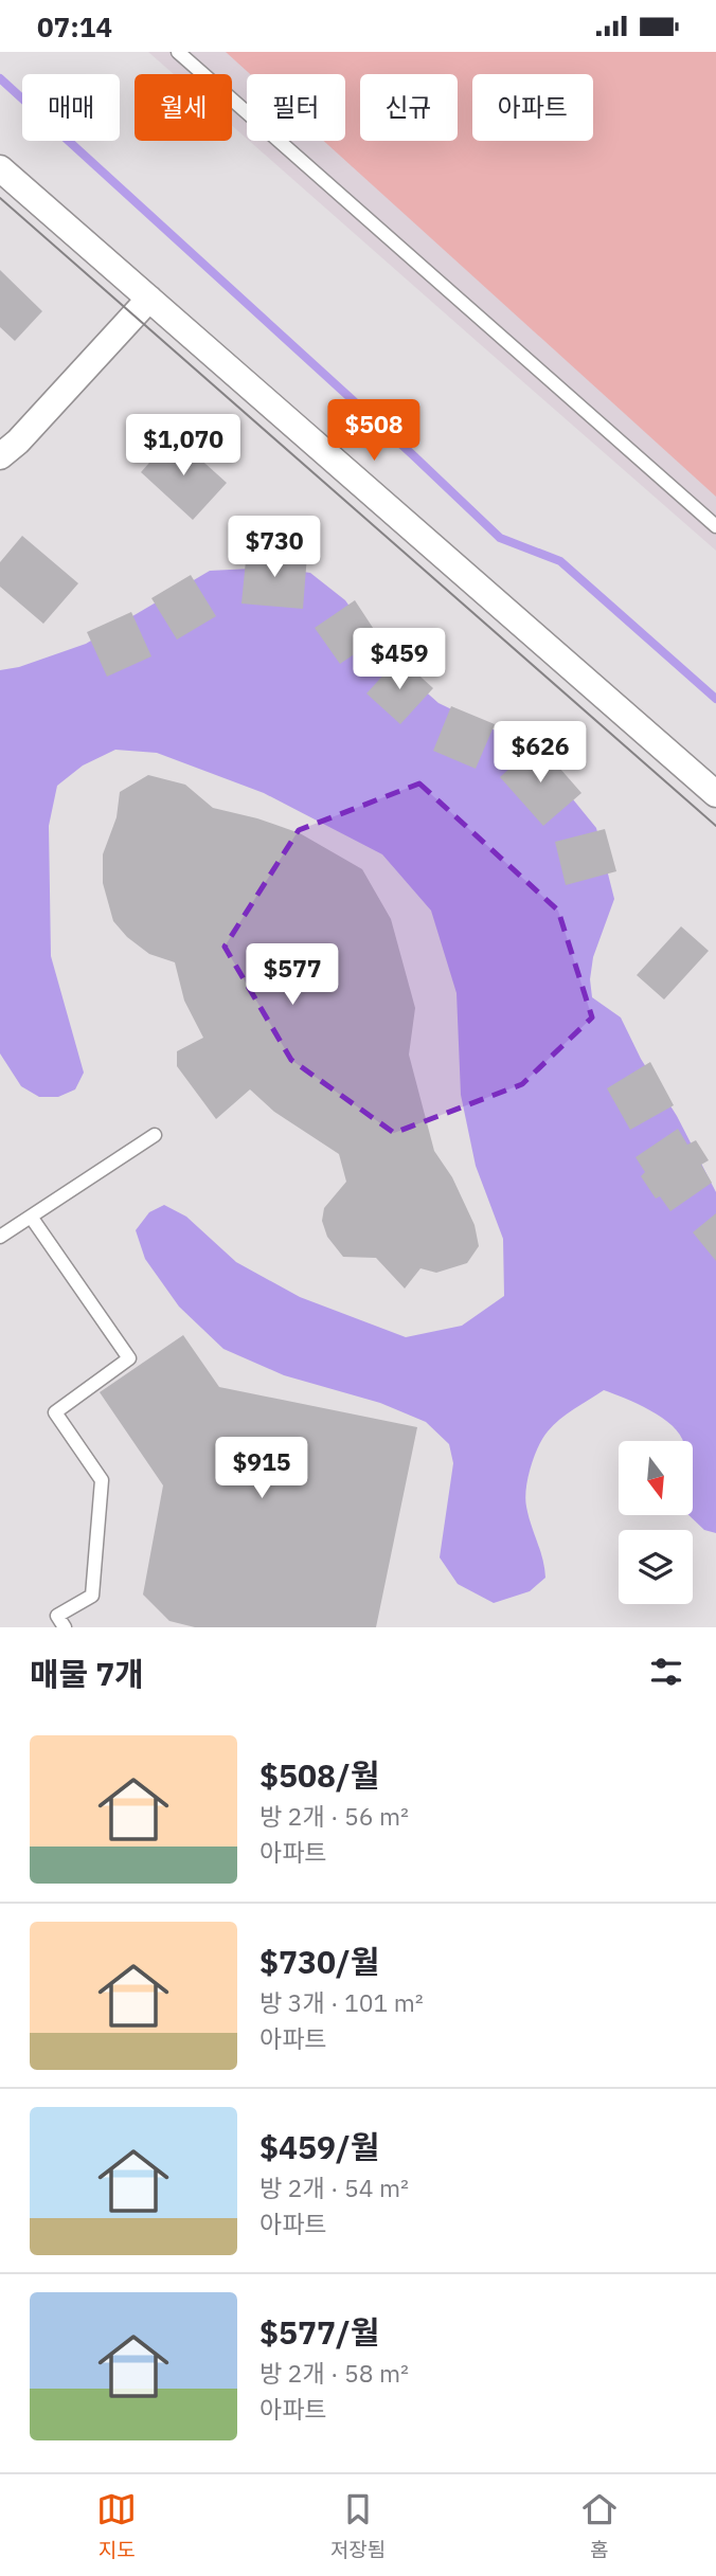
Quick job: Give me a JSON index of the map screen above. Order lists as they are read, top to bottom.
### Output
{
  "north": "bottom",
  "page": {
    "status": "07:14",
    "chip": [
      "매매",
      "월세",
      "필터",
      "신규",
      "아파트"
    ],
    "price": [
      "$508",
      "$1,070",
      "$730",
      "$459",
      "$626",
      "$577",
      "$915"
    ],
    "heading": "매물 7개",
    "list": [
      {
        "name": "$508/월",
        "note": "방 2개 · 56 m² · 아파트"
      },
      {
        "name": "$730/월",
        "note": "방 3개 · 101 m² · 아파트"
      },
      {
        "name": "$459/월",
        "note": "방 2개 · 54 m² · 아파트"
      },
      {
        "name": "$577/월",
        "note": "방 2개 · 58 m² · 아파트"
      }
    ],
    "tabs": ["지도", "저장됨", "홈"]
  }
}
